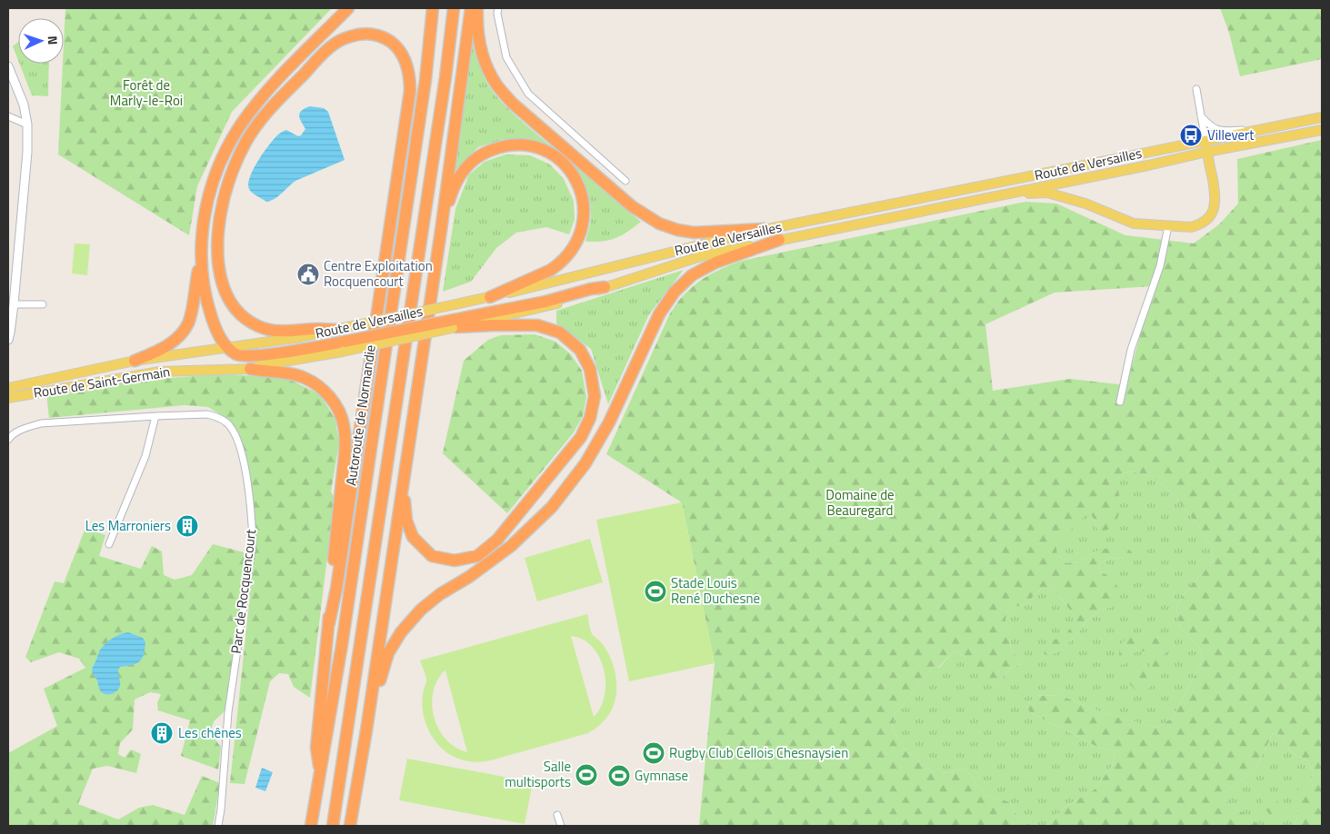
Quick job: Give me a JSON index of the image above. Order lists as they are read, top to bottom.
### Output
{
  "streets": {
    "highway": ["Autoroute de Normandie"],
    "main road": ["Route de Versailles", "Route de Saint-Germain"],
    "street": ["Parc de Rocquencourt"]
  },
  "crossings": [
    ["Route de Versailles", "Route de Saint-Germain"]
  ],
  "parks": ["Forêt de Marly-le-Roi", "Domaine de Beauregard"],
  "places": {
    "bus stop": ["Villevert"],
    "public building": ["Centre Exploitation Rocquencourt"],
    "building": ["Les Marroniers", "Les chênes"],
    "sports": [
      "Stade Louis René Duchesne",
      "Rugby Club Cellois Chesnaysien",
      "Salle multisports",
      "Gymnase"
    ]
  },
  "north": "right"
}
